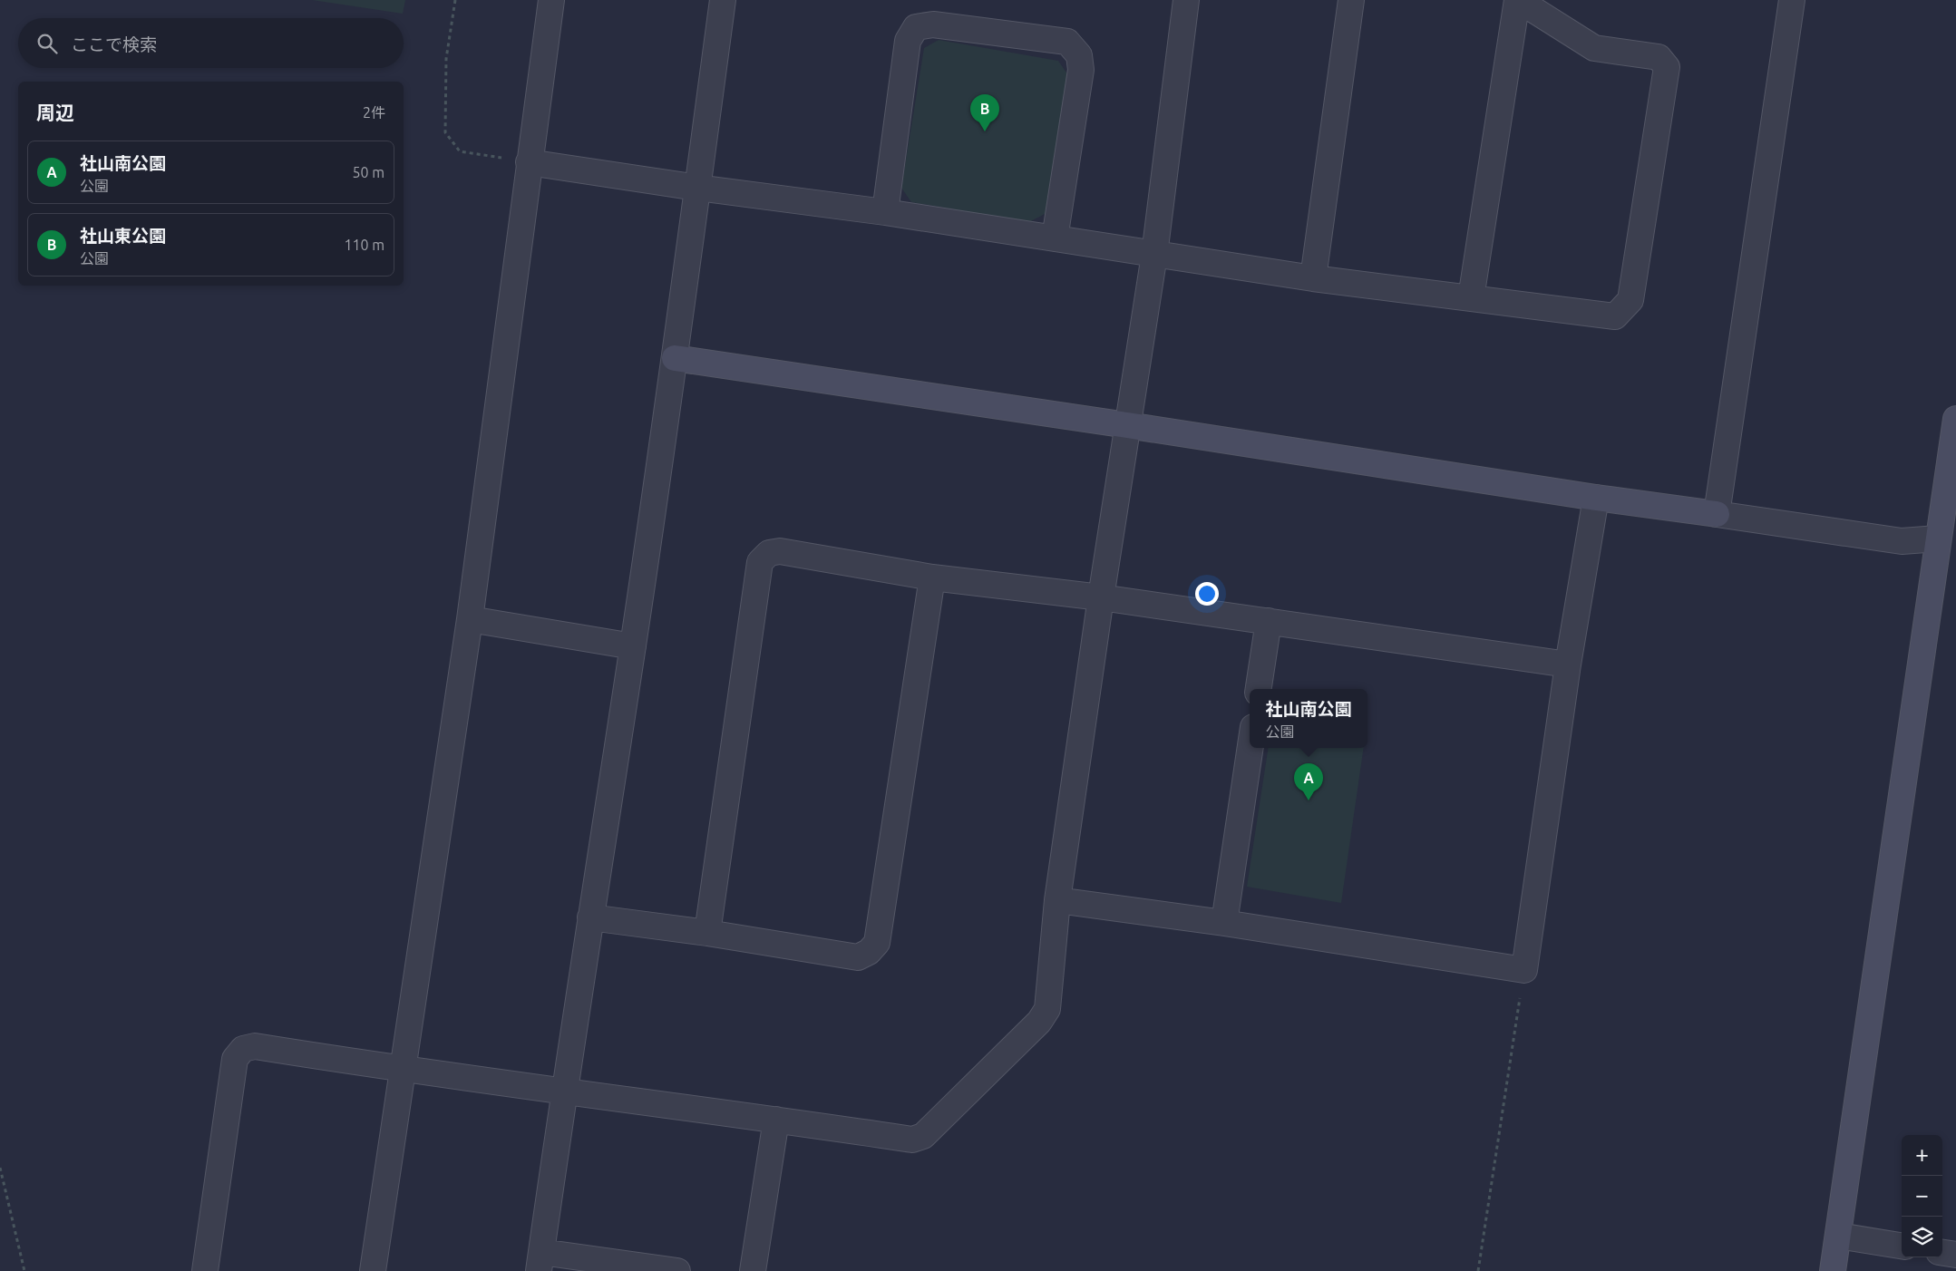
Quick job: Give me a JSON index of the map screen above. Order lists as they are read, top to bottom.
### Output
{
  "page": {
    "search": "ここで検索",
    "heading": ["周辺", "2件"],
    "pins": ["B", "A"],
    "list": [
      {
        "mark": "A",
        "name": "社山南公園",
        "note": "公園",
        "value": "50 m"
      },
      {
        "mark": "B",
        "name": "社山東公園",
        "note": "公園",
        "value": "110 m"
      }
    ],
    "popup": ["社山南公園", "公園"],
    "map_buttons": ["+", "−"]
  }
}
